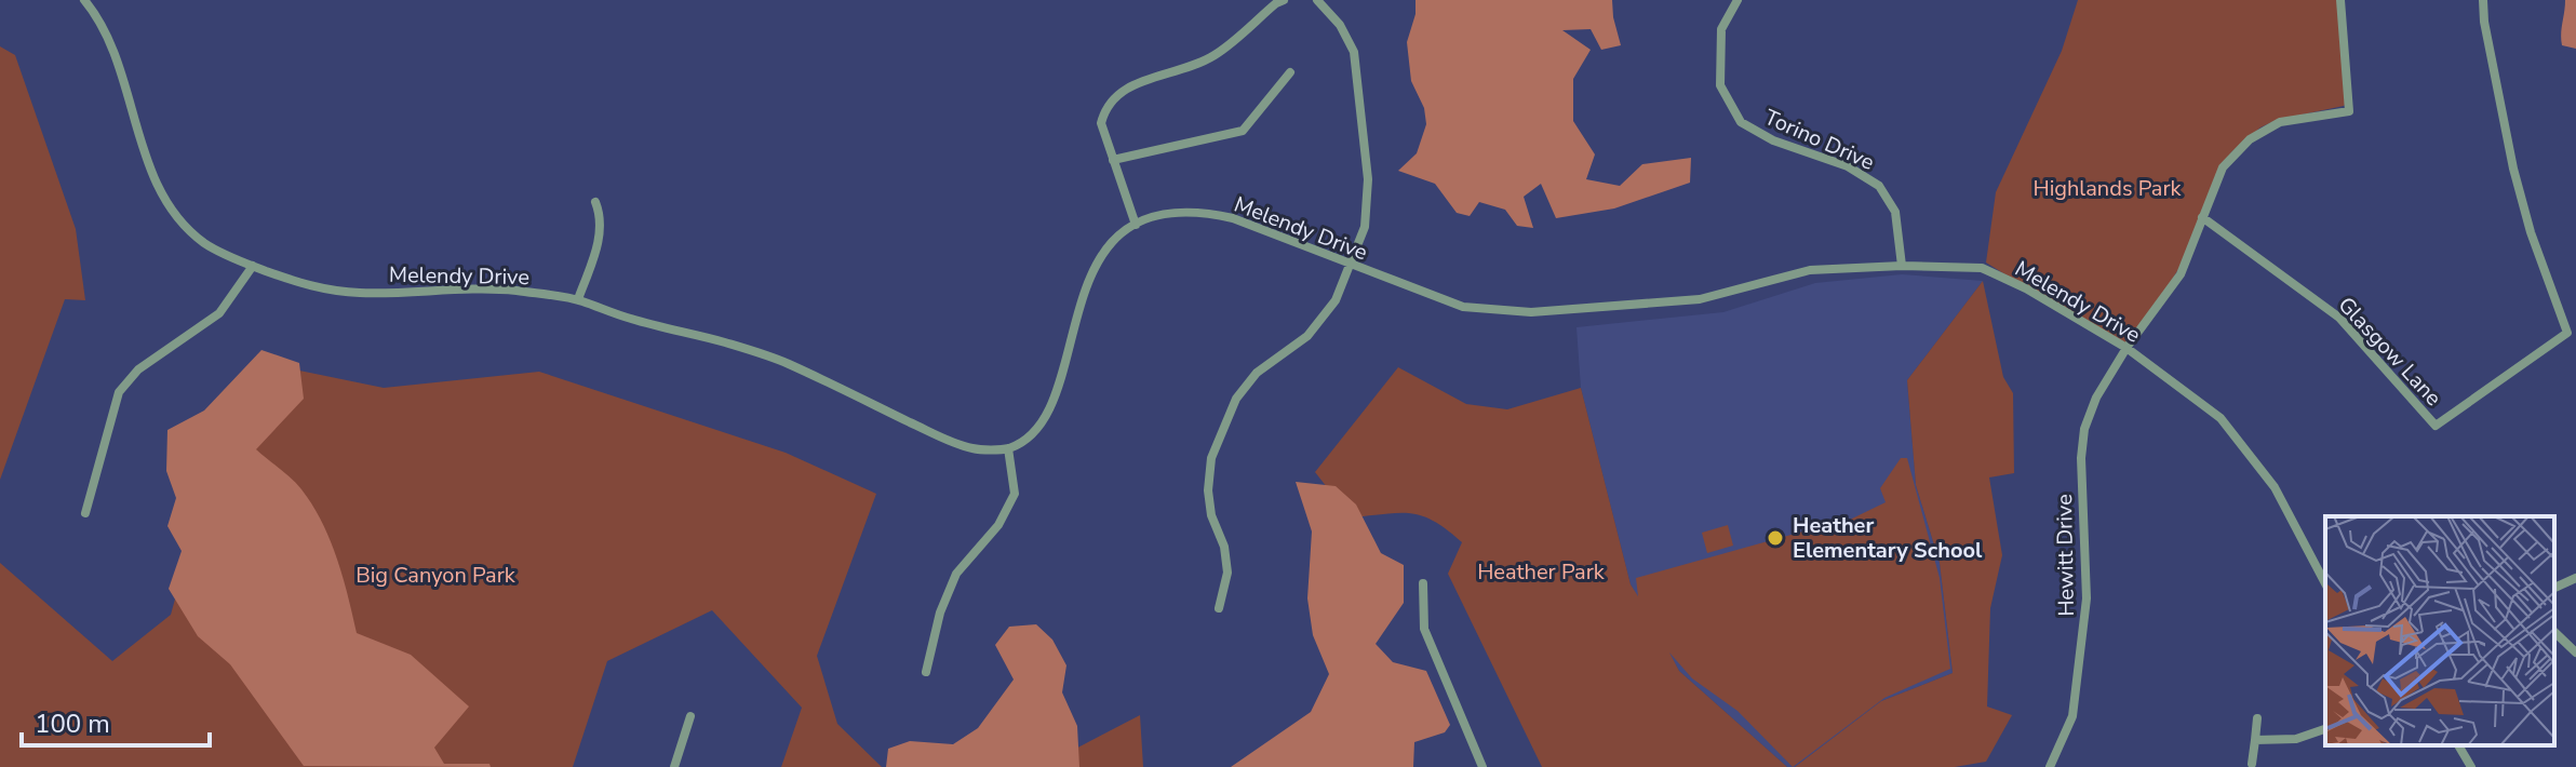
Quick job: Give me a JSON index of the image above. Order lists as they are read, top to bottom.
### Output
{
  "streets": {
    "street": [
      "Torino Drive",
      "Melendy Drive",
      "Glasgow Lane",
      "Hewitt Drive"
    ]
  },
  "crossings": [
    ["Torino Drive", "Melendy Drive"],
    ["Melendy Drive", "Hewitt Drive"],
    ["Glasgow Lane", "Hewitt Drive"]
  ],
  "parks": ["Highlands Park", "Heather Park", "Big Canyon Park"],
  "places": ["Heather Elementary School"],
  "scale_bar": "100 m"
}
